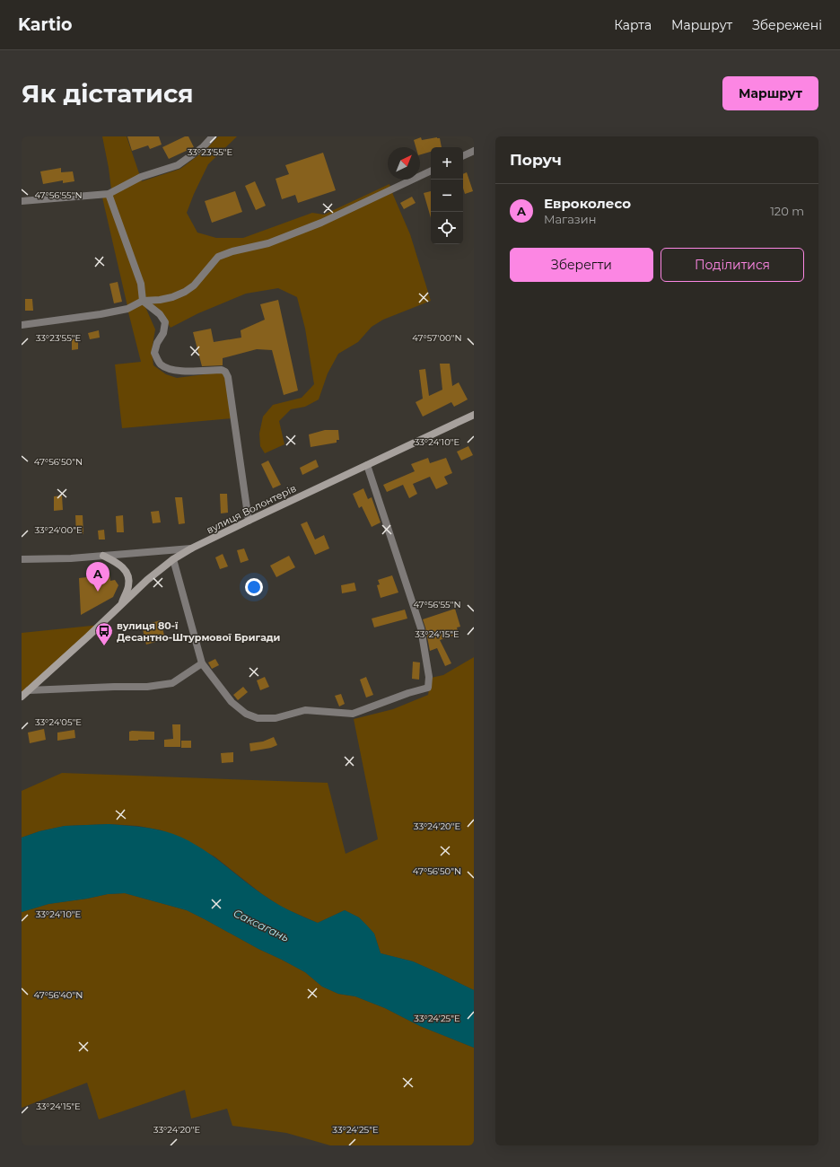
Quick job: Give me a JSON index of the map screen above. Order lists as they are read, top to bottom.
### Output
{
  "streets": {
    "street": ["вулиця Волонтерів"]
  },
  "water": ["Саксагань"],
  "places": {
    "bus stop": ["вулиця 80-ї Десантно-Штурмової Бригади"]
  },
  "north": "top right",
  "page": {
    "header": "Kartio",
    "nav": ["Карта", "Маршрут", "Збережені"],
    "buttons": [
      "Маршрут",
      ["Зберегти", "Поділитися"]
    ],
    "title": "Як дістатися",
    "heading": "Поруч",
    "map_buttons": ["+", "−"],
    "list": [
      {
        "mark": "A",
        "name": "Евроколесо",
        "note": "Магазин",
        "value": "120 m"
      }
    ],
    "pins": "A"
  },
  "coordinates": [
    "33°23'55\"E",
    "47°56'55\"N",
    "47°57'00\"N",
    "33°24'10\"E",
    "47°56'50\"N",
    "33°24'00\"E",
    "33°24'15\"E",
    "33°24'05\"E",
    "33°24'20\"E",
    "47°56'40\"N",
    "33°24'25\"E"
  ]
}
